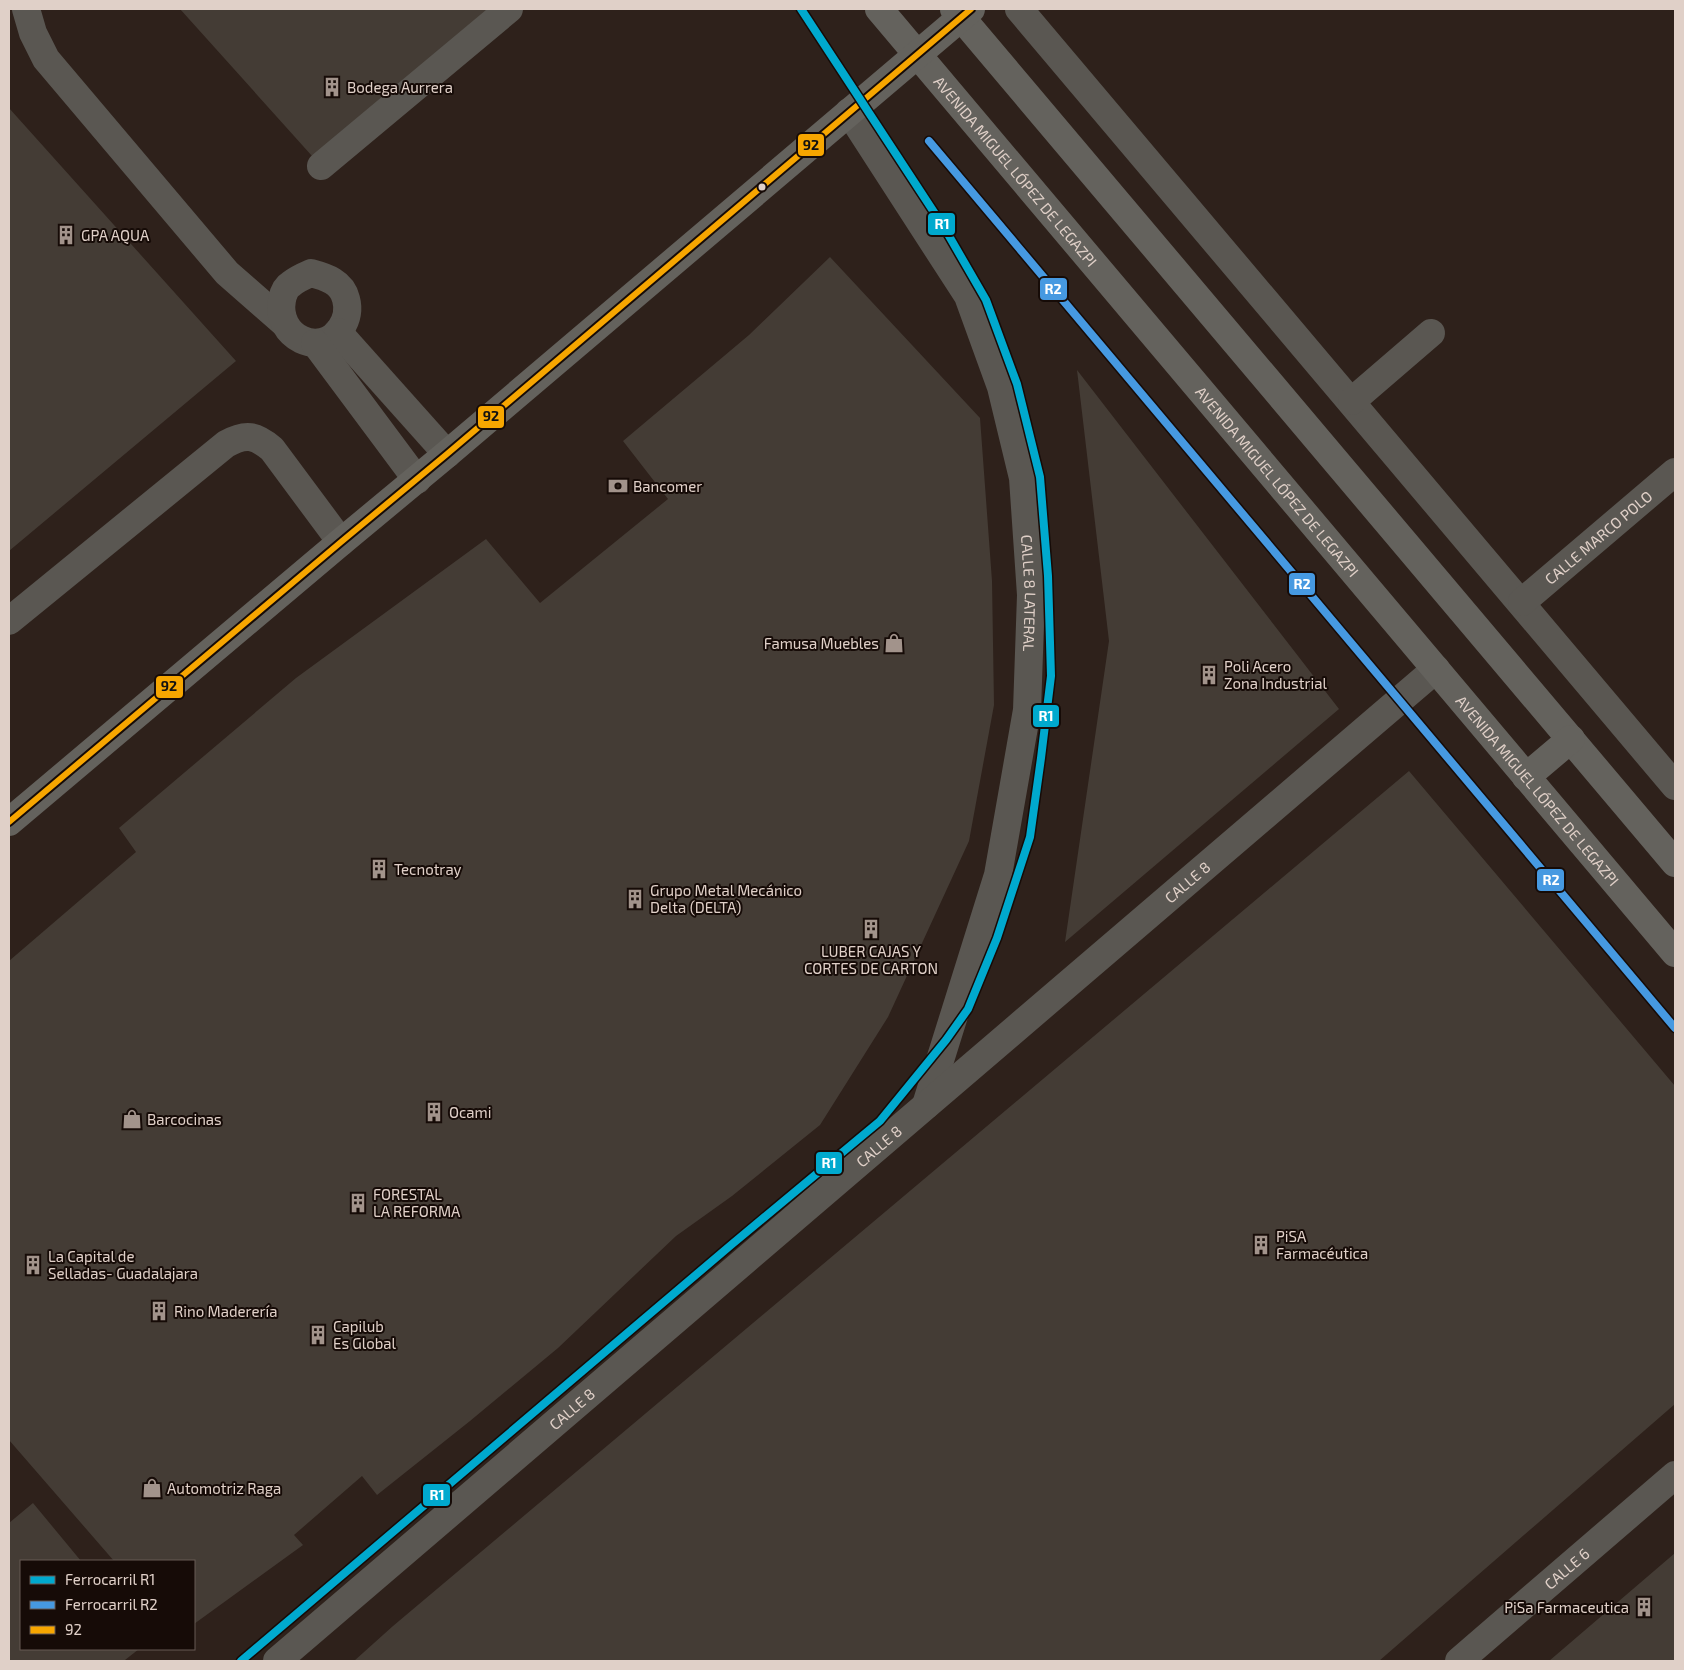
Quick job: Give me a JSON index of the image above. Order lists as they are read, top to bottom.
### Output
{
  "streets": {
    "main road": ["AVENIDA MIGUEL LÓPEZ DE LEGAZPI"],
    "street": [
      "CALLE MARCO POLO",
      "CALLE 8 LATERAL",
      "CALLE 8",
      "CALLE 6"
    ]
  },
  "crossings": [
    ["AVENIDA MIGUEL LÓPEZ DE LEGAZPI", "CALLE 8"],
    ["CALLE 8 LATERAL", "CALLE 8"]
  ],
  "places": {
    "building": [
      "Bodega Aurrera",
      "GPA AQUA",
      "Poli Acero Zona Industrial",
      "Tecnotray",
      "Grupo Metal Mecánico Delta (DELTA)",
      "LUBER CAJAS Y CORTES DE CARTON",
      "Ocami",
      "FORESTAL LA REFORMA",
      "PiSA Farmacéutica",
      "La Capital de Selladas- Guadalajara",
      "Rino Maderería",
      "Capilub Es Global",
      "PiSa Farmaceutica"
    ],
    "bank": ["Bancomer"],
    "shop": ["Famusa Muebles", "Barcocinas", "Automotriz Raga"]
  },
  "lines": ["rail line R1", "transit line 92", "rail line R2"],
  "legend": ["Ferrocarril R1", "Ferrocarril R2", "92"]
}
